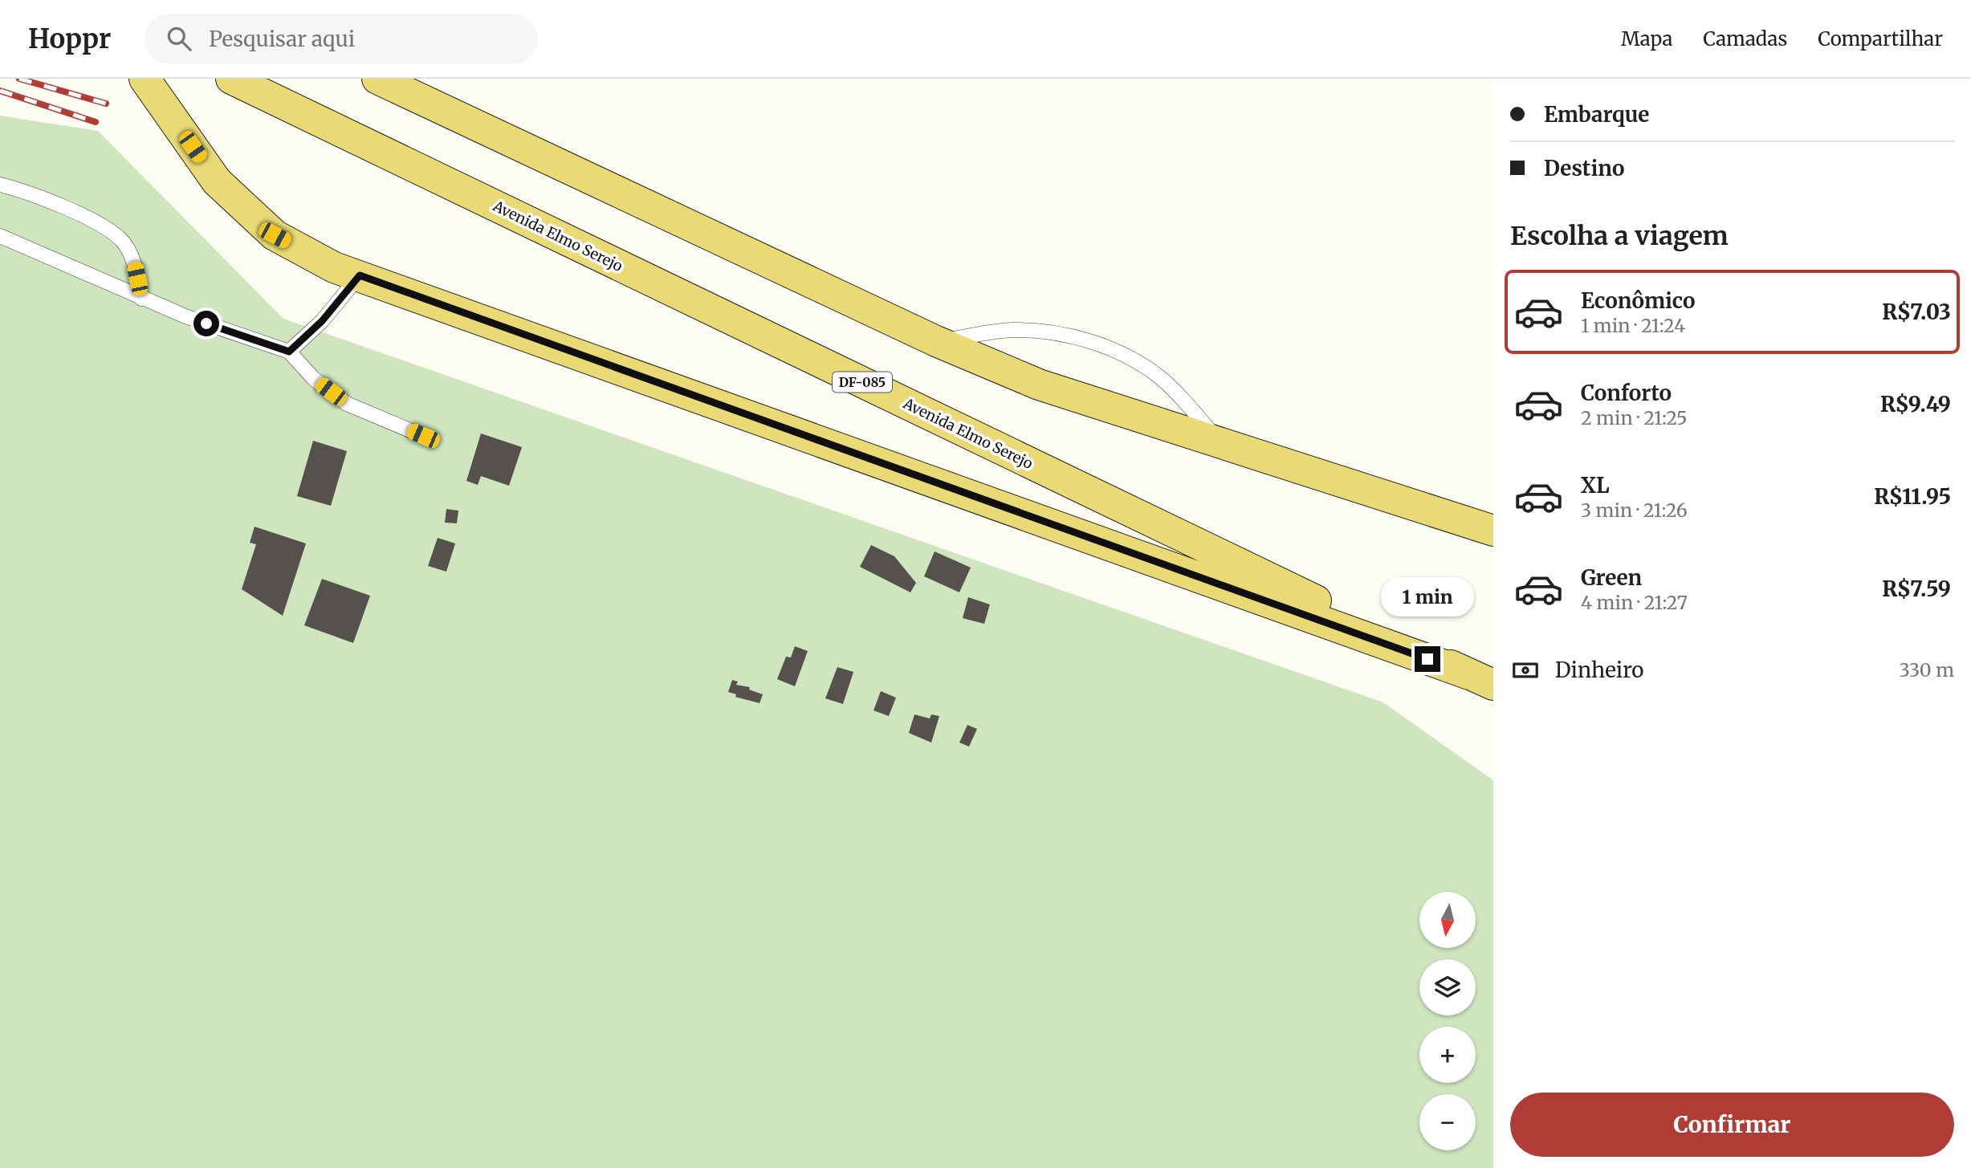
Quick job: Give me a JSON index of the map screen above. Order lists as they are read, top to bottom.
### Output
{
  "streets": {
    "main road": ["Avenida Elmo Serejo", "DF-085"]
  },
  "north": "bottom",
  "page": {
    "header": "Hoppr",
    "search": "Pesquisar aqui",
    "nav": ["Mapa", "Camadas", "Compartilhar"],
    "banner": ["Embarque", "Destino"],
    "heading": "Escolha a viagem",
    "list": [
      {
        "name": "Econômico",
        "note": "1 min · 21:24",
        "value": "R$7.03"
      },
      {
        "name": "Conforto",
        "note": "2 min · 21:25",
        "value": "R$9.49"
      },
      {
        "name": "XL",
        "note": "3 min · 21:26",
        "value": "R$11.95"
      },
      {
        "name": "Green",
        "note": "4 min · 21:27",
        "value": "R$7.59"
      }
    ],
    "bubble": "1 min",
    "pay": ["Dinheiro", "330 m"],
    "map_buttons": ["+", "−"],
    "buttons": "Confirmar"
  }
}
